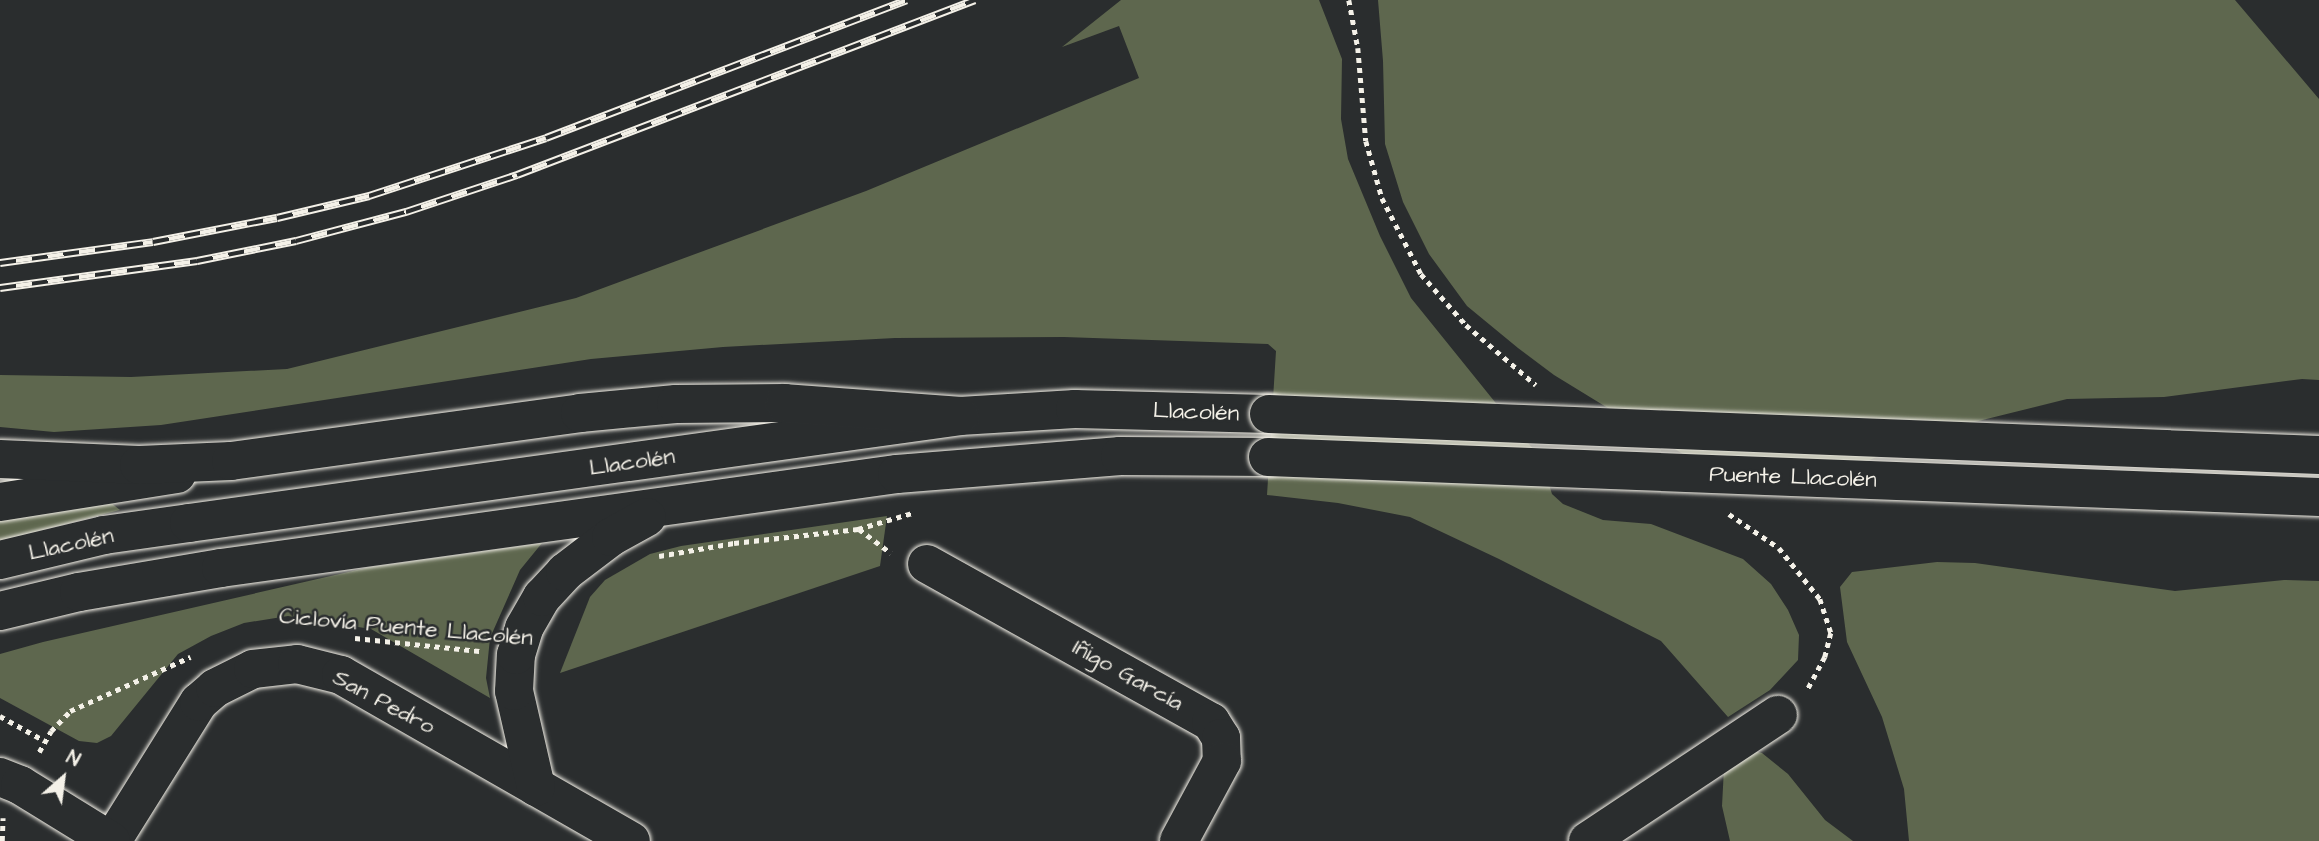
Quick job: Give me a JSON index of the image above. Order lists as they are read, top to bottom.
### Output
{
  "streets": {
    "main road": [
      "Llacolén",
      "Puente Llacolén",
      "Iñigo García",
      "San Pedro"
    ],
    "path": ["Ciclovía Puente Llacolén"]
  },
  "crossings": [
    ["Llacolén", "Puente Llacolén"]
  ],
  "north": "top right"
}
